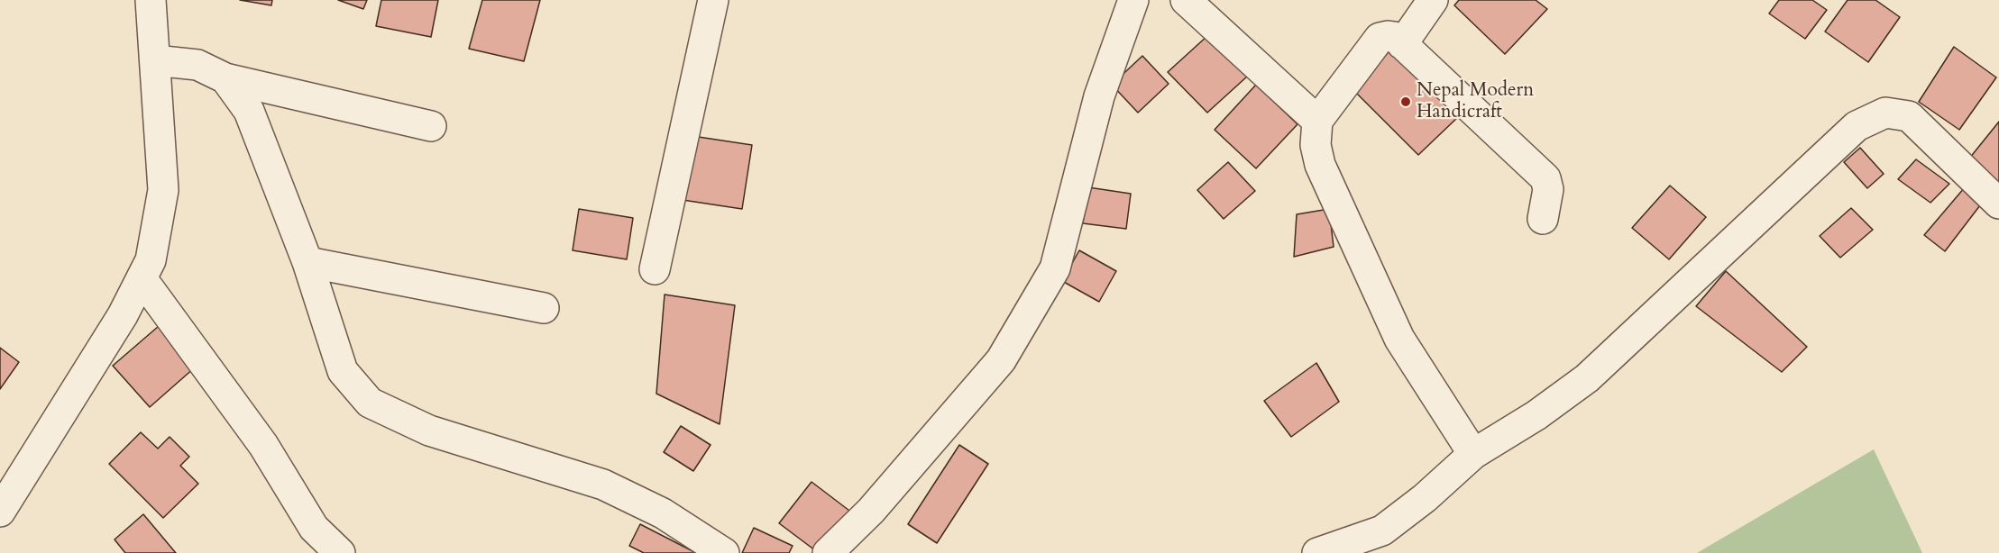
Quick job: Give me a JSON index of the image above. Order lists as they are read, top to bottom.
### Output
{
  "places": ["Nepal Modern Handicraft"]
}
